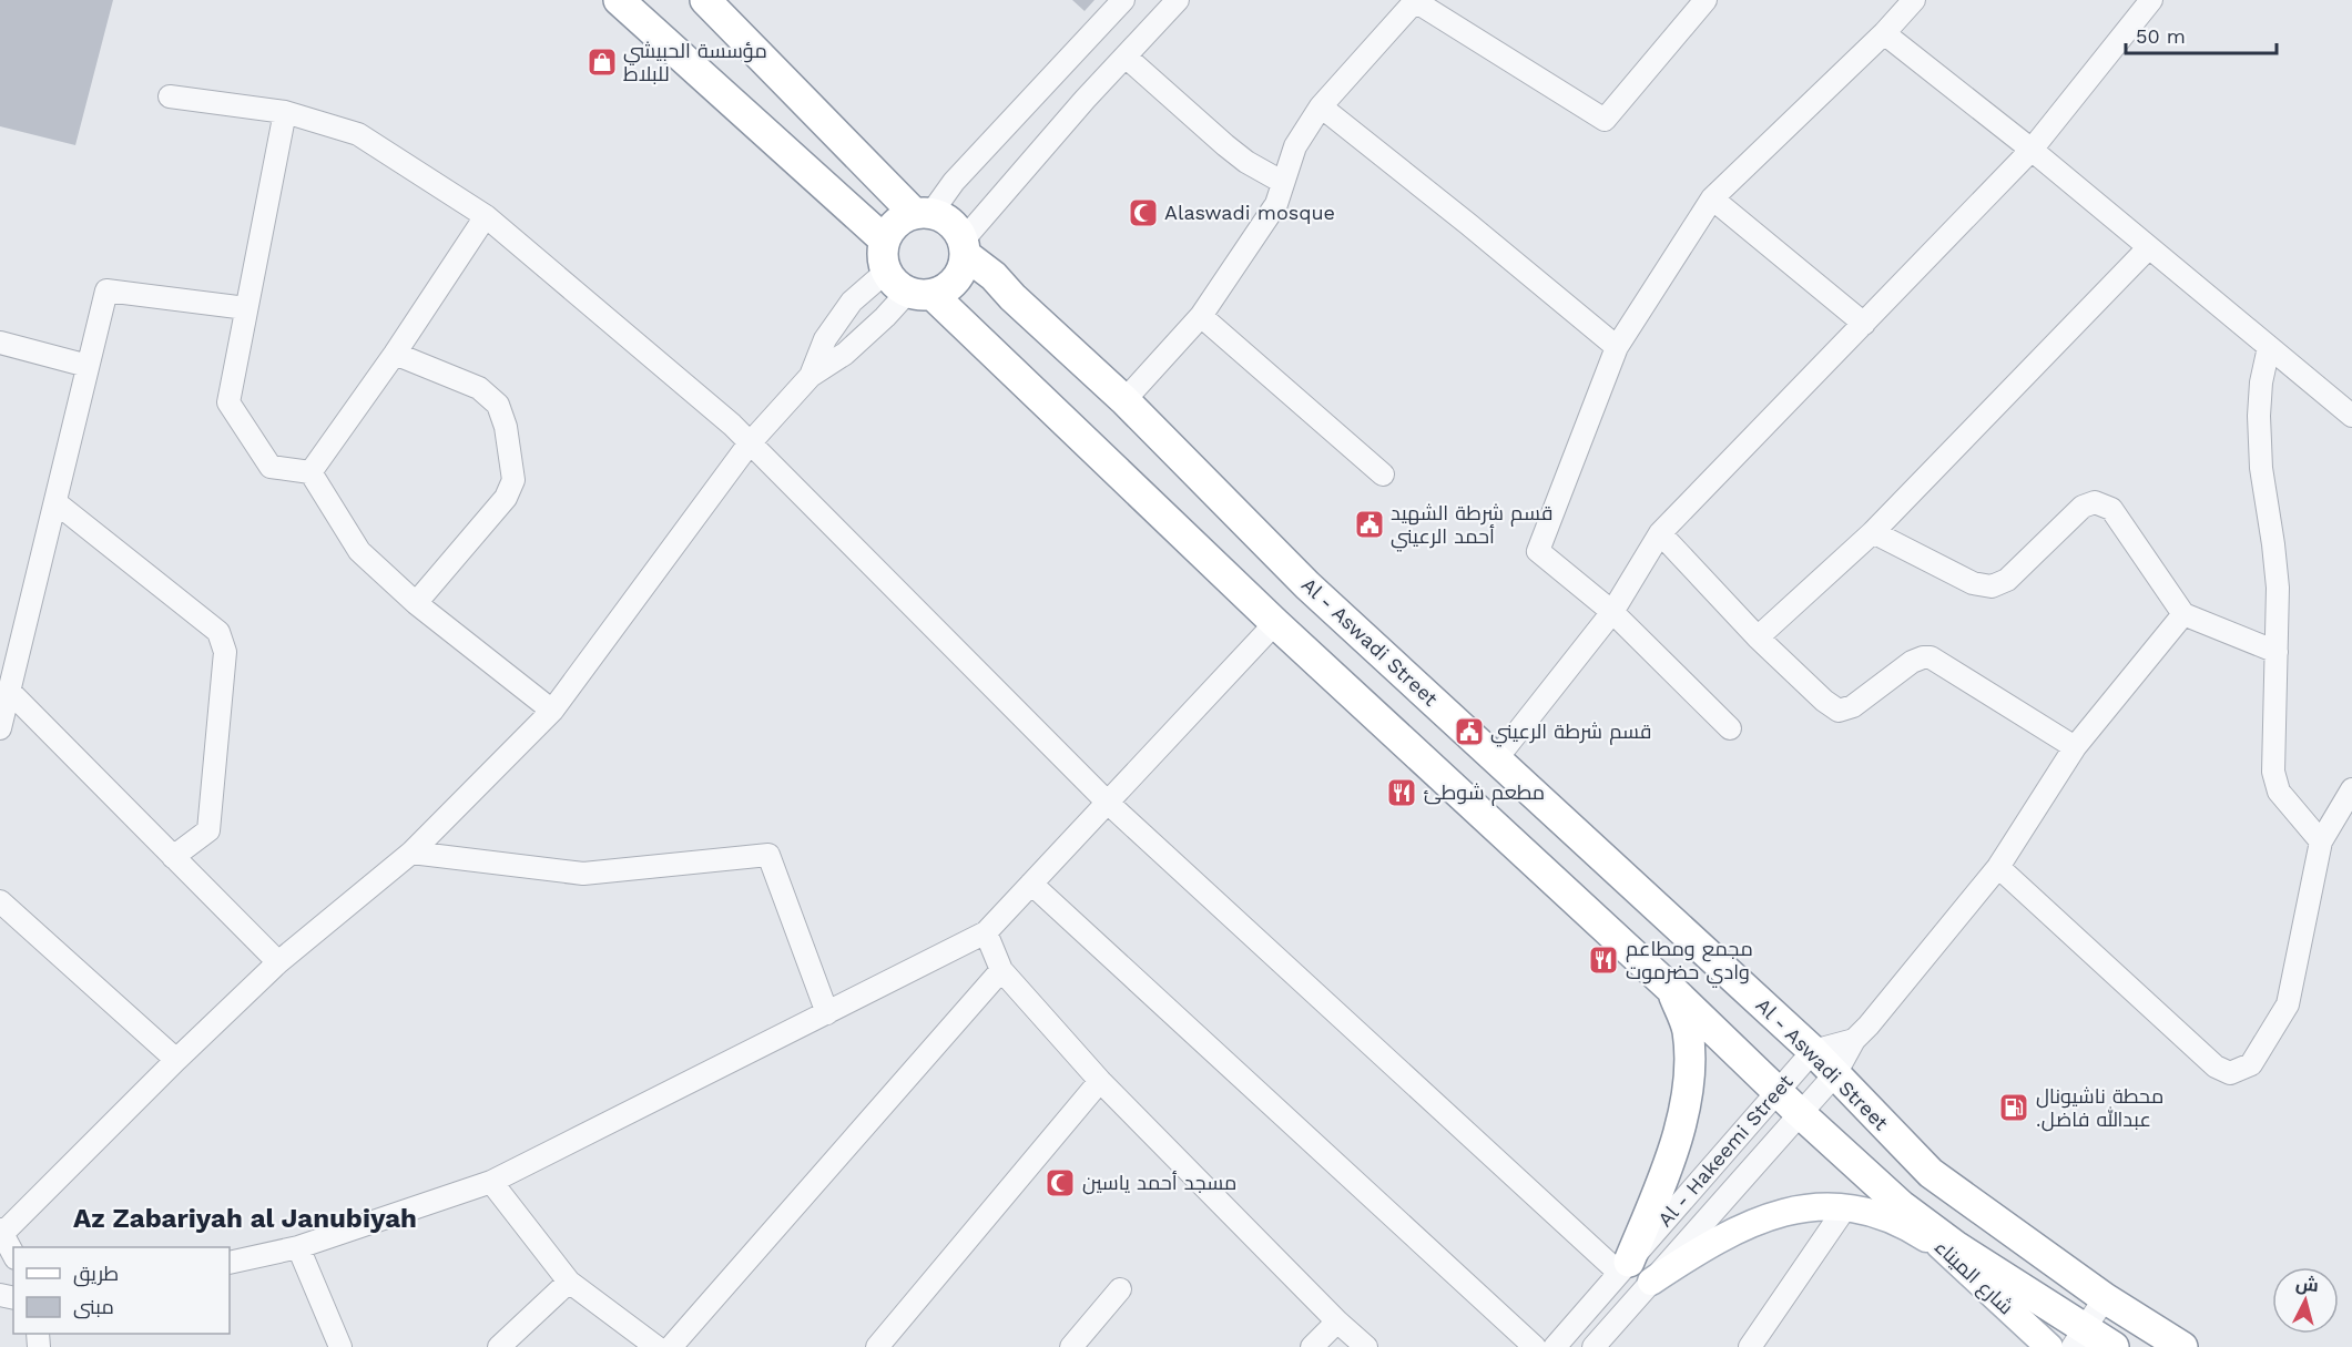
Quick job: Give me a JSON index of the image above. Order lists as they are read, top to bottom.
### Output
{
  "streets": {
    "highway": ["Al - Aswadi Street"],
    "main road": ["شارع الميناء"],
    "street": ["Al - Hakeemi Street"]
  },
  "crossings": [
    ["Al - Aswadi Street", "Al - Hakeemi Street"]
  ],
  "districts": ["Az Zabariyah al Janubiyah"],
  "places": {
    "shop": ["مؤسسة الحبيشي للبلاط"],
    "mosque": ["Alaswadi mosque", "مسجد أحمد ياسين"],
    "public building": ["قسم شرطة الشهيد أحمد الرعيني", "قسم شرطة الرعيني"],
    "restaurant": ["مطعم شوطئ", "مجمع ومطاعم وادي حضرموت"],
    "fuel station": ["محطة ناشيونال .عبدالله فاضل"]
  },
  "legend": ["طريق", "مبنى"],
  "scale_bar": "50 m",
  "north": "top"
}
